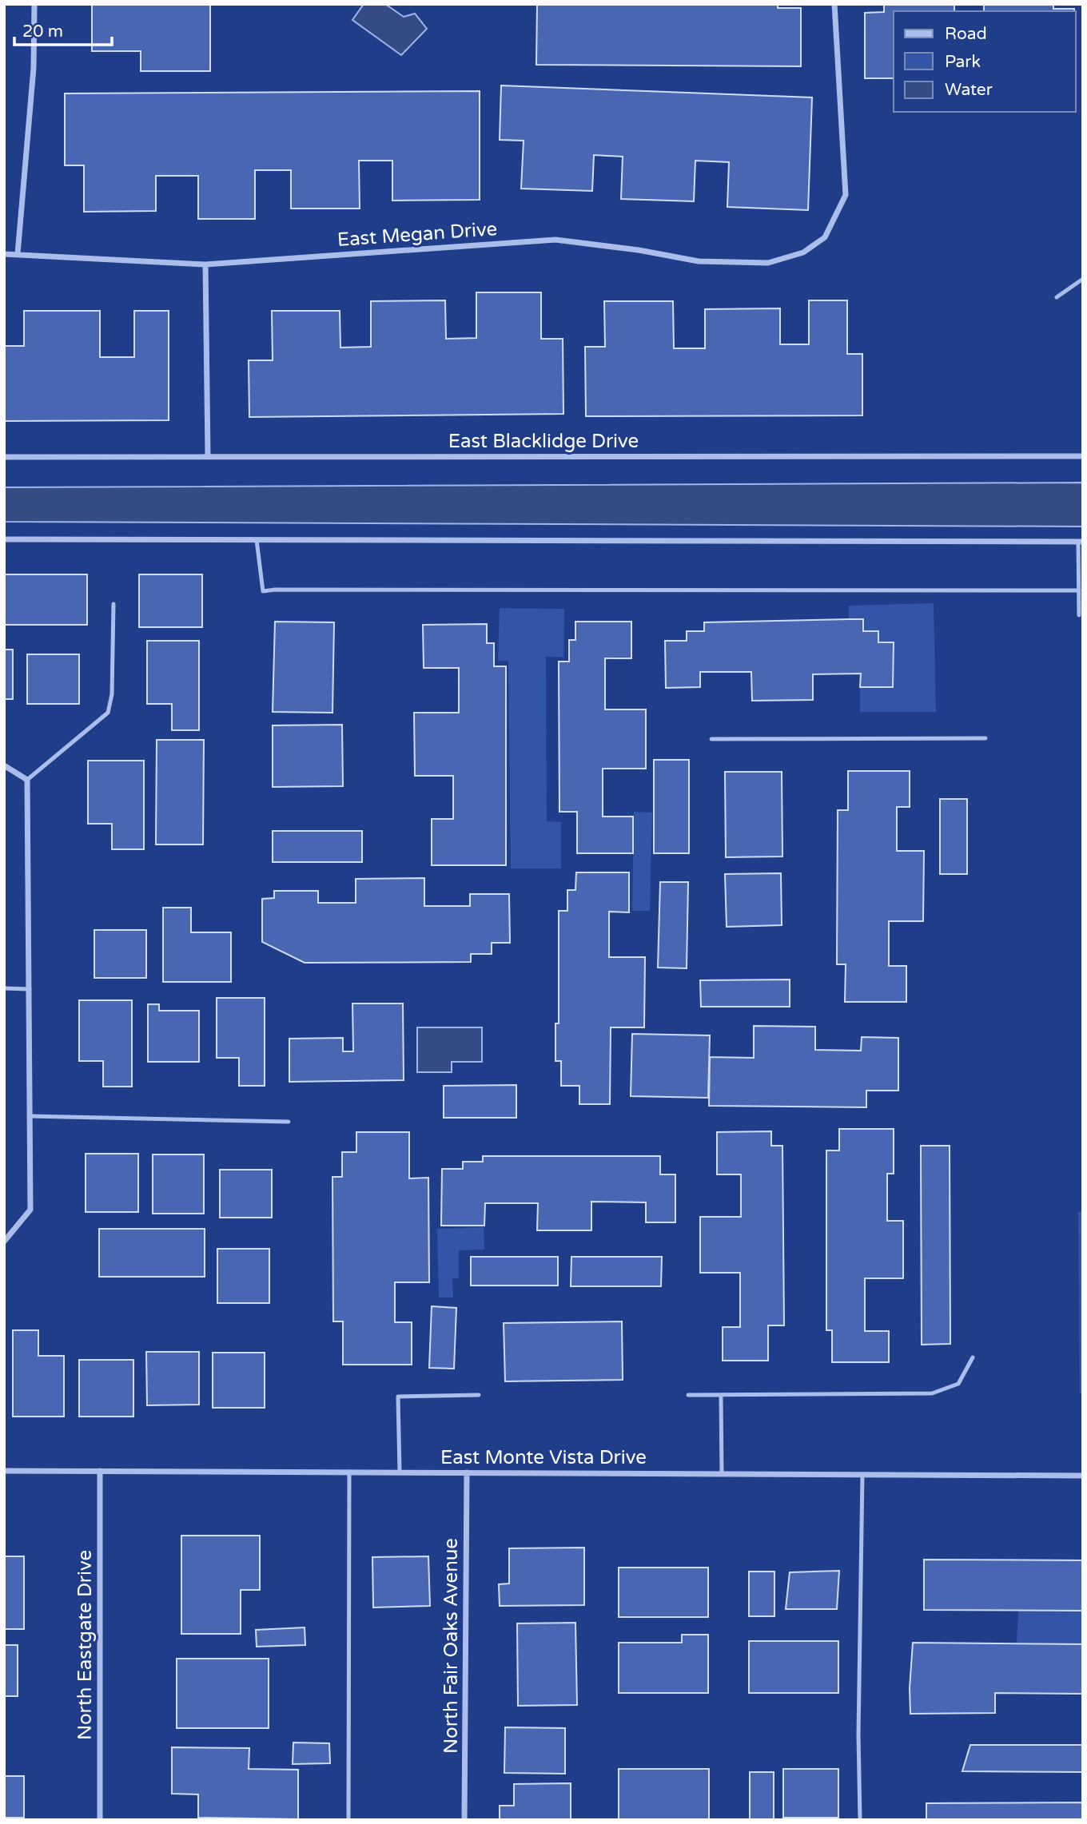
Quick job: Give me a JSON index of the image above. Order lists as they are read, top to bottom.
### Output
{
  "streets": {
    "street": [
      "East Megan Drive",
      "East Blacklidge Drive",
      "East Monte Vista Drive",
      "North Eastgate Drive",
      "North Fair Oaks Avenue"
    ]
  },
  "crossings": [
    ["East Monte Vista Drive", "North Eastgate Drive"],
    ["East Monte Vista Drive", "North Fair Oaks Avenue"]
  ],
  "legend": ["Road", "Park", "Water"],
  "scale_bar": "20 m"
}
